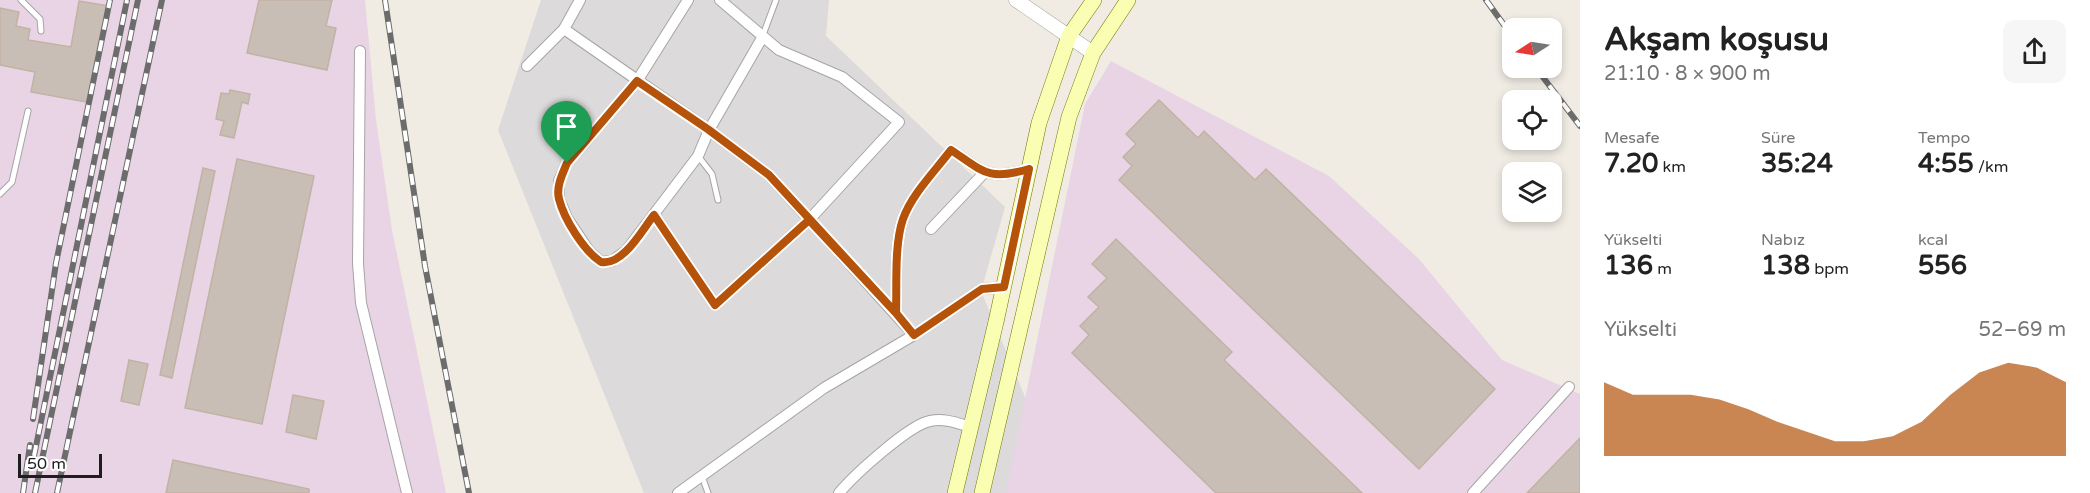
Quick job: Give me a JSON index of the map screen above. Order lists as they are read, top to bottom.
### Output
{
  "scale_bar": "50 m",
  "north": "left",
  "page": {
    "heading": ["Akşam koşusu", "21:10 · 8 × 900 m"],
    "stats": [
      ["Mesafe", "7.20 km"],
      ["Süre", "35:24"],
      ["Tempo", "4:55 /km"],
      ["Yükselti", "136 m"],
      ["Nabız", "138 bpm"],
      ["kcal", "556"]
    ],
    "chart": ["Yükselti", "52–69 m"],
    "scale": "50 m"
  }
}
